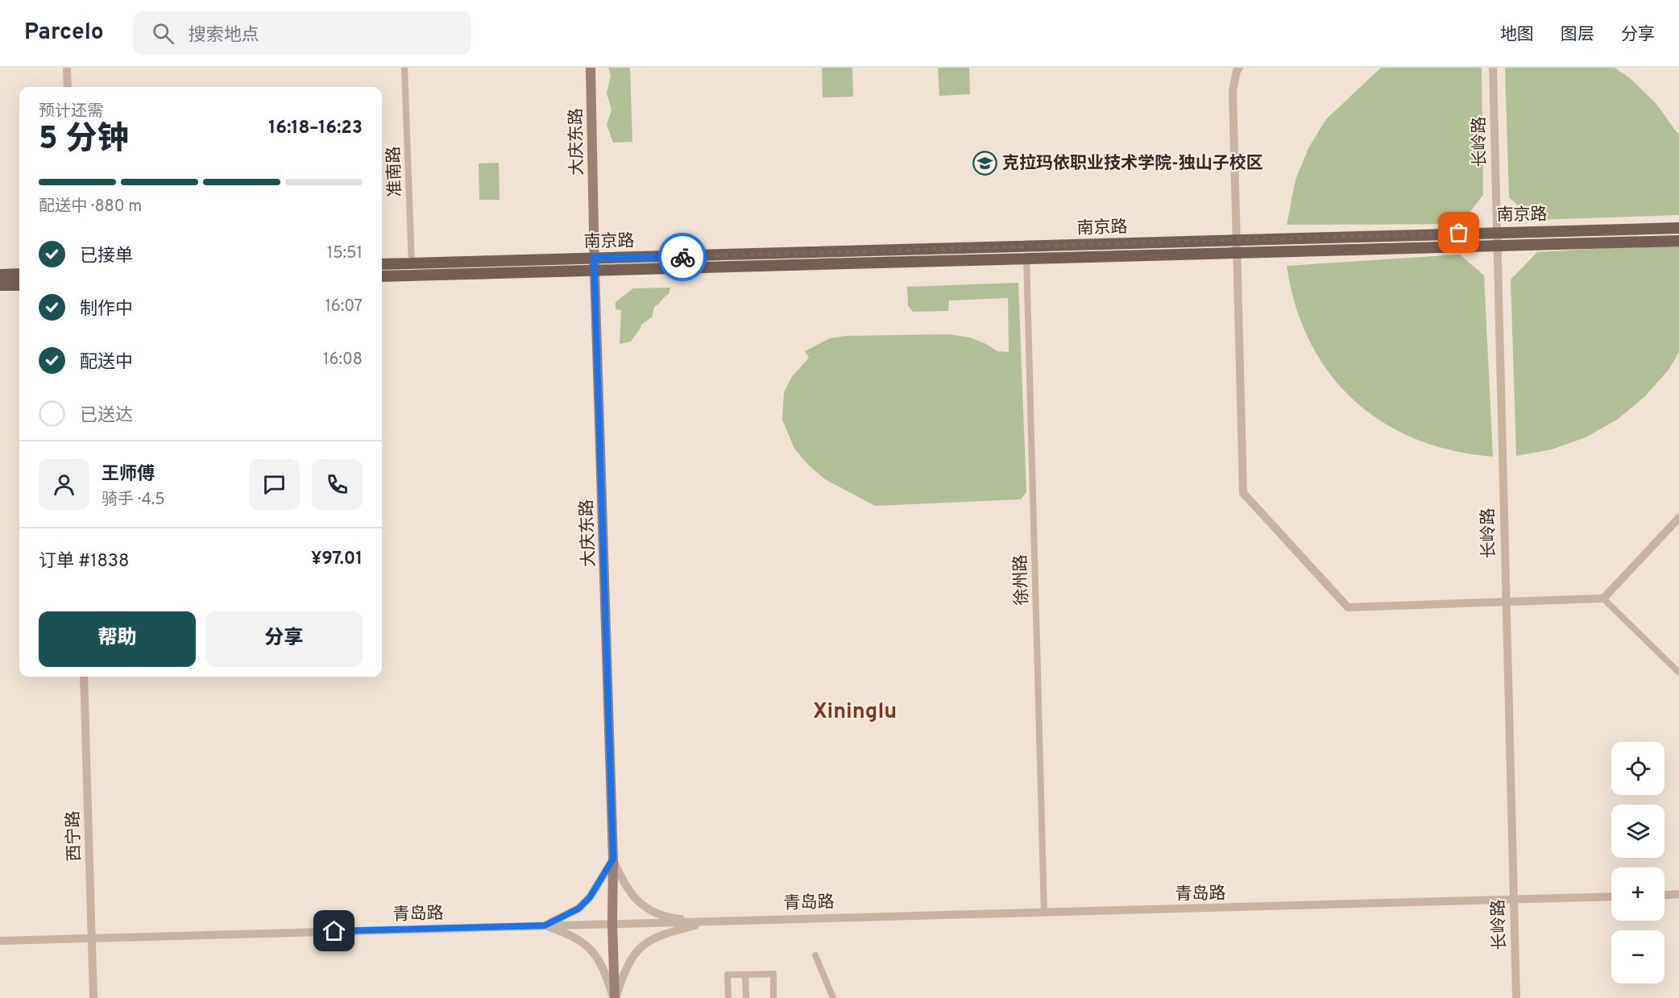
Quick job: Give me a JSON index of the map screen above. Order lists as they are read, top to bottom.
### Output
{
  "streets": {
    "main road": ["大庆东路", "南京路"],
    "street": [
      "长岭路",
      "准南路",
      "徐州路",
      "西宁路",
      "青岛路"
    ]
  },
  "crossings": [
    ["大庆东路", "南京路"],
    ["大庆东路", "青岛路"],
    ["长岭路", "南京路"],
    ["长岭路", "青岛路"],
    ["准南路", "南京路"],
    ["南京路", "徐州路"],
    ["徐州路", "青岛路"],
    ["西宁路", "青岛路"]
  ],
  "districts": ["Xininglu"],
  "places": {
    "school or university": ["克拉玛依职业技术学院-独山子校区"]
  },
  "page": {
    "header": "Parcelo",
    "search": "搜索地点",
    "nav": ["地图", "图层", "分享"],
    "heading": ["5 分钟", "预计还需", "16:18–16:23"],
    "panel": [
      "王师傅",
      "骑手 · 4.5",
      "订单 #1838",
      "¥97.01"
    ],
    "bar": "配送中 · 880 m",
    "list": [
      ["已接单", "15:51"],
      ["制作中", "16:07"],
      ["配送中", "16:08"],
      "已送达"
    ],
    "buttons": ["帮助", "分享"],
    "map_buttons": ["+", "−"]
  }
}
